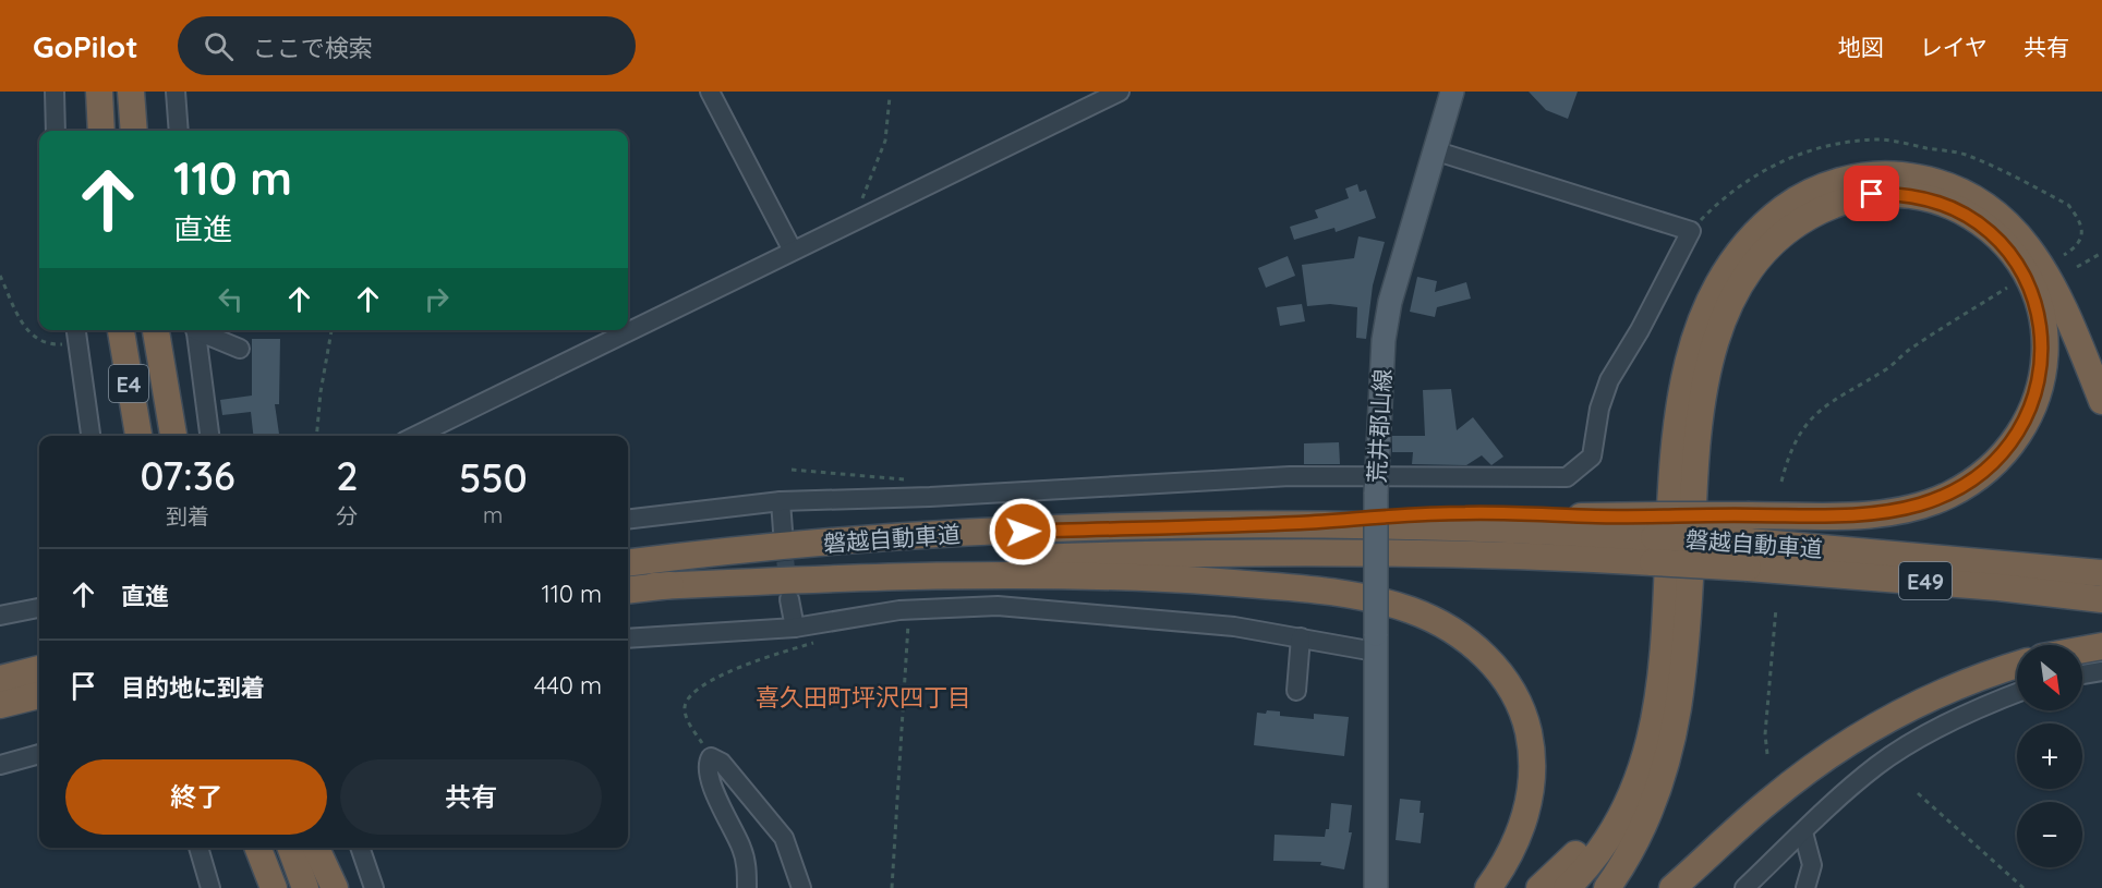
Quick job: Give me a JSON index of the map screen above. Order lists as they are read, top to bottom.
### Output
{
  "streets": {
    "highway": ["E4", "磐越自動車道", "E49"],
    "main road": ["荒井郡山線"]
  },
  "districts": ["喜久田町坪沢四丁目"],
  "north": "bottom right",
  "page": {
    "header": "GoPilot",
    "search": "ここで検索",
    "nav": ["地図", "レイヤ", "共有"],
    "turn": ["110 m", "直進"],
    "eta": [
      "07:36",
      "到着",
      "2",
      "分",
      "550",
      "m"
    ],
    "list": [
      {
        "name": "直進",
        "value": "110 m"
      },
      {
        "name": "目的地に到着",
        "value": "440 m"
      }
    ],
    "map_buttons": ["+", "−"],
    "buttons": ["終了", "共有"]
  }
}
